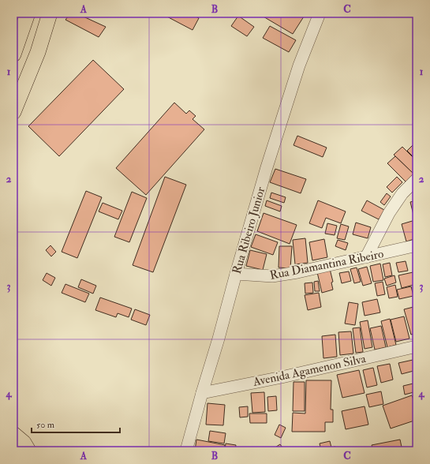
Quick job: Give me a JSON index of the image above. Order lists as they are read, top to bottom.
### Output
{
  "streets": {
    "street": ["Rua Ribeiro Junior", "Rua Diamantina Ribeiro", "Avenida Agamenon Silva"]
  },
  "crossings": [
    ["Rua Ribeiro Junior", "Rua Diamantina Ribeiro"],
    ["Rua Ribeiro Junior", "Avenida Agamenon Silva"]
  ],
  "scale_bar": "50 m",
  "grid": {
    "columns": ["A", "B", "C"],
    "rows": [
      "1",
      "2",
      "3",
      "4"
    ]
  }
}
